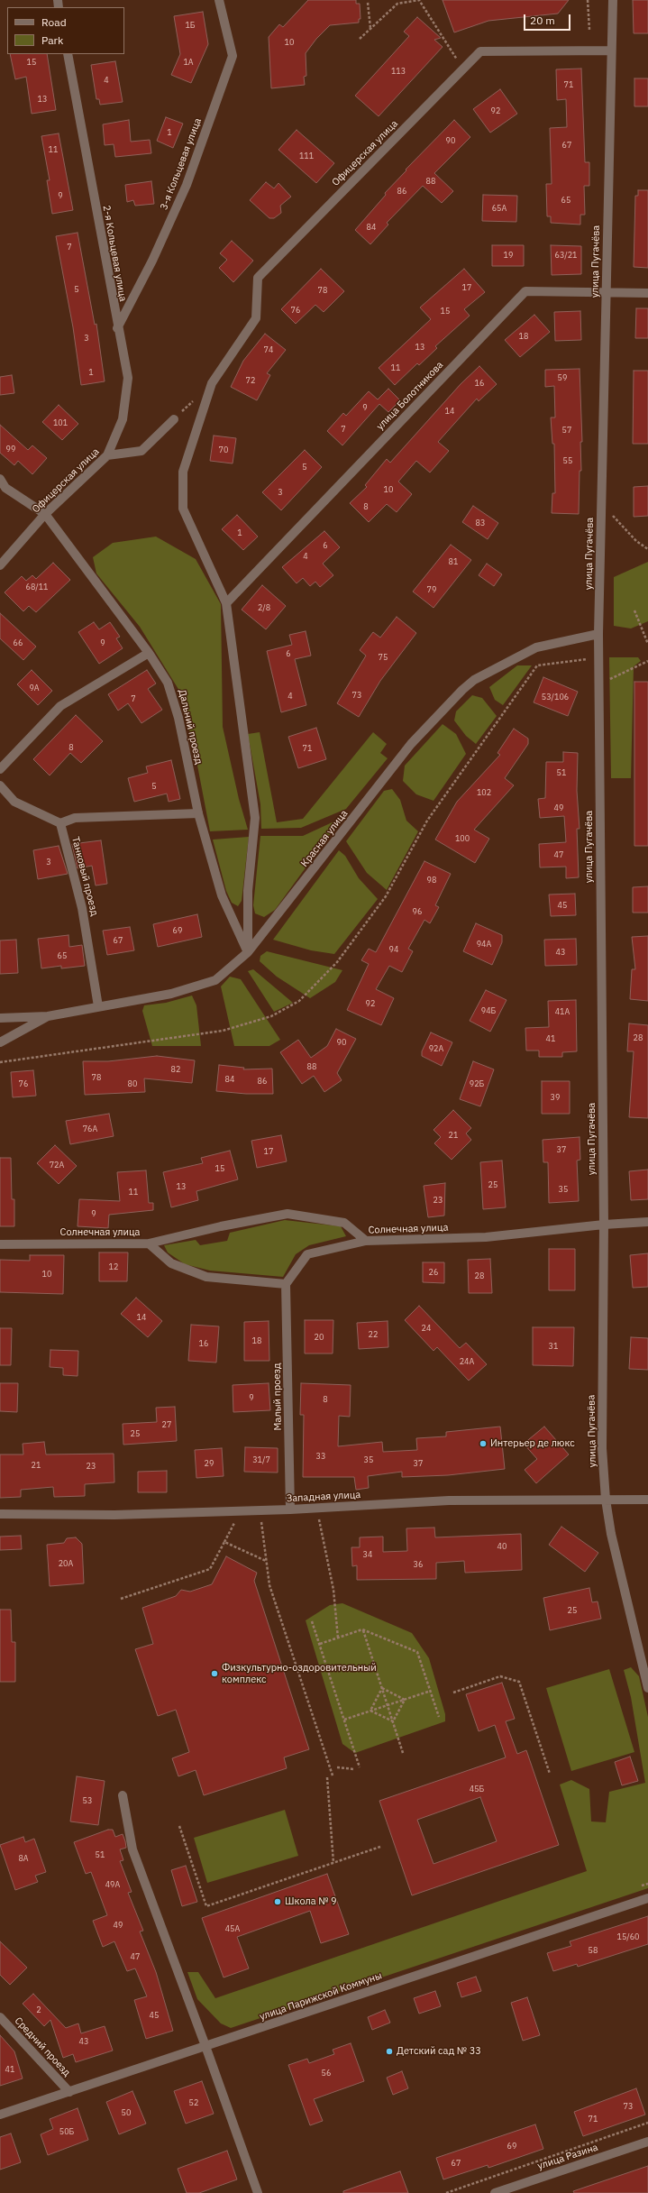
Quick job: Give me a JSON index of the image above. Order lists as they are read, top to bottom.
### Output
{
  "streets": {
    "street": [
      "Офицерская улица",
      "3-я Кольцевая улица",
      "2-я Кольцевая улица",
      "улица Пугачёва",
      "улица Болотникова",
      "Дальний проезд",
      "Красная улица",
      "Танковый проезд",
      "Солнечная улица",
      "Малый проезд",
      "Западная улица",
      "улица Парижской Коммуны",
      "Средний проезд",
      "улица Разина"
    ]
  },
  "crossings": [
    ["Офицерская улица", "2-я Кольцевая улица"],
    ["Офицерская улица", "улица Пугачёва"],
    ["Офицерская улица", "улица Болотникова"],
    ["Офицерская улица", "Дальний проезд"],
    ["Офицерская улица", "Красная улица"],
    ["3-я Кольцевая улица", "2-я Кольцевая улица"],
    ["улица Пугачёва", "улица Болотникова"],
    ["улица Пугачёва", "Красная улица"],
    ["улица Пугачёва", "Солнечная улица"],
    ["улица Пугачёва", "Западная улица"],
    ["Дальний проезд", "Красная улица"],
    ["Красная улица", "Танковый проезд"],
    ["Солнечная улица", "Малый проезд"],
    ["Малый проезд", "Западная улица"],
    ["улица Парижской Коммуны", "Средний проезд"]
  ],
  "places": [
    "Интерьер де люкс",
    "Физкультурно-оздоровительный комплекс",
    "Школа № 9",
    "Детский сад № 33"
  ],
  "house_numbers": [
    "1Б",
    "10",
    "15",
    "1А",
    "113",
    "4",
    "71",
    "13",
    "92",
    "1",
    "90",
    "67",
    "11",
    "111",
    "88",
    "86",
    "9",
    "65",
    "65А",
    "84",
    "7",
    "19",
    "63/21",
    "17",
    "5",
    "78",
    "76",
    "15",
    "18",
    "3",
    "13",
    "74",
    "11",
    "1",
    "59",
    "72",
    "16",
    "9",
    "14",
    "101",
    "7",
    "57",
    "99",
    "70",
    "55",
    "5",
    "10",
    "3",
    "8",
    "83",
    "1",
    "6",
    "4",
    "81",
    "68/11",
    "79",
    "2/8",
    "66",
    "9",
    "6",
    "75",
    "9А",
    "73",
    "4",
    "53/106",
    "7",
    "8",
    "71",
    "51",
    "5",
    "102",
    "49",
    "100",
    "47",
    "3",
    "98",
    "45",
    "96",
    "69",
    "67",
    "94А",
    "94",
    "43",
    "65",
    "92",
    "94Б",
    "41А",
    "28",
    "41",
    "90",
    "92А",
    "88",
    "82",
    "78",
    "84",
    "86",
    "76",
    "80",
    "92Б",
    "39",
    "76А",
    "21",
    "37",
    "17",
    "72А",
    "15",
    "25",
    "13",
    "35",
    "11",
    "23",
    "9",
    "12",
    "26",
    "10",
    "28",
    "14",
    "24",
    "22",
    "20",
    "18",
    "16",
    "31",
    "24А",
    "9",
    "8",
    "27",
    "25",
    "33",
    "31/7",
    "35",
    "29",
    "37",
    "21",
    "23",
    "40",
    "34",
    "20А",
    "36",
    "25",
    "45Б",
    "53",
    "51",
    "8А",
    "49А",
    "49",
    "45А",
    "15/60",
    "58",
    "47",
    "2",
    "45",
    "43",
    "41",
    "56",
    "52",
    "73",
    "50",
    "71",
    "50Б",
    "69",
    "67"
  ],
  "legend": ["Road", "Park"],
  "scale_bar": "20 m"
}
